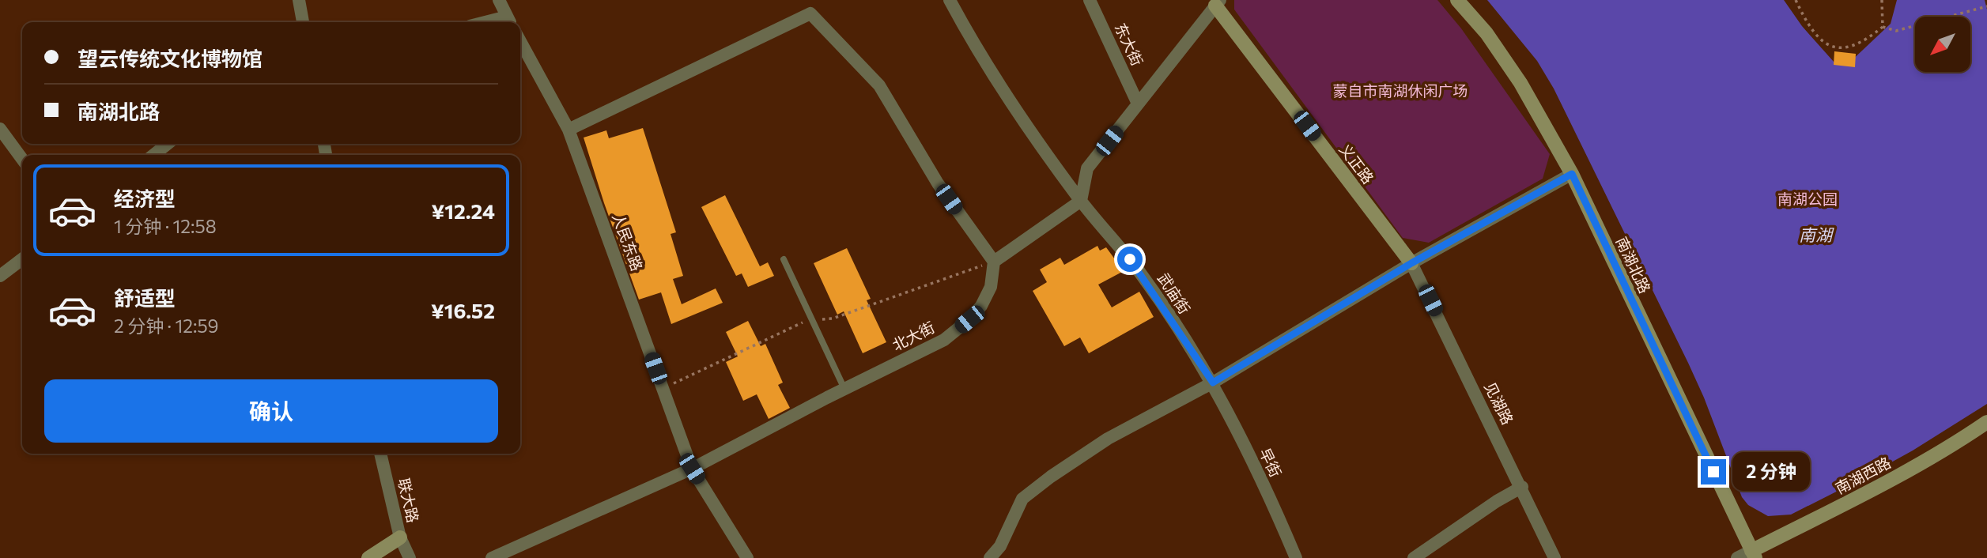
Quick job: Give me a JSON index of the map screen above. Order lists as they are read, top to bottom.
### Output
{
  "streets": {
    "street": [
      "东大街",
      "义正路",
      "人民东路",
      "南湖北路",
      "武庙街",
      "北大街",
      "见湖路",
      "早街",
      "南湖西路",
      "联大路"
    ]
  },
  "crossings": [
    ["义正路", "见湖路"],
    ["人民东路", "北大街"],
    ["南湖北路", "南湖西路"],
    ["武庙街", "早街"]
  ],
  "water": ["南湖"],
  "parks": ["蒙自市南湖休闲广场", "南湖公园"],
  "north": "bottom left",
  "page": {
    "banner": ["望云传统文化博物馆", "南湖北路"],
    "list": [
      {
        "name": "经济型",
        "note": "1 分钟 · 12:58",
        "value": "¥12.24"
      },
      {
        "name": "舒适型",
        "note": "2 分钟 · 12:59",
        "value": "¥16.52"
      }
    ],
    "buttons": "确认",
    "bubble": "2 分钟"
  }
}
